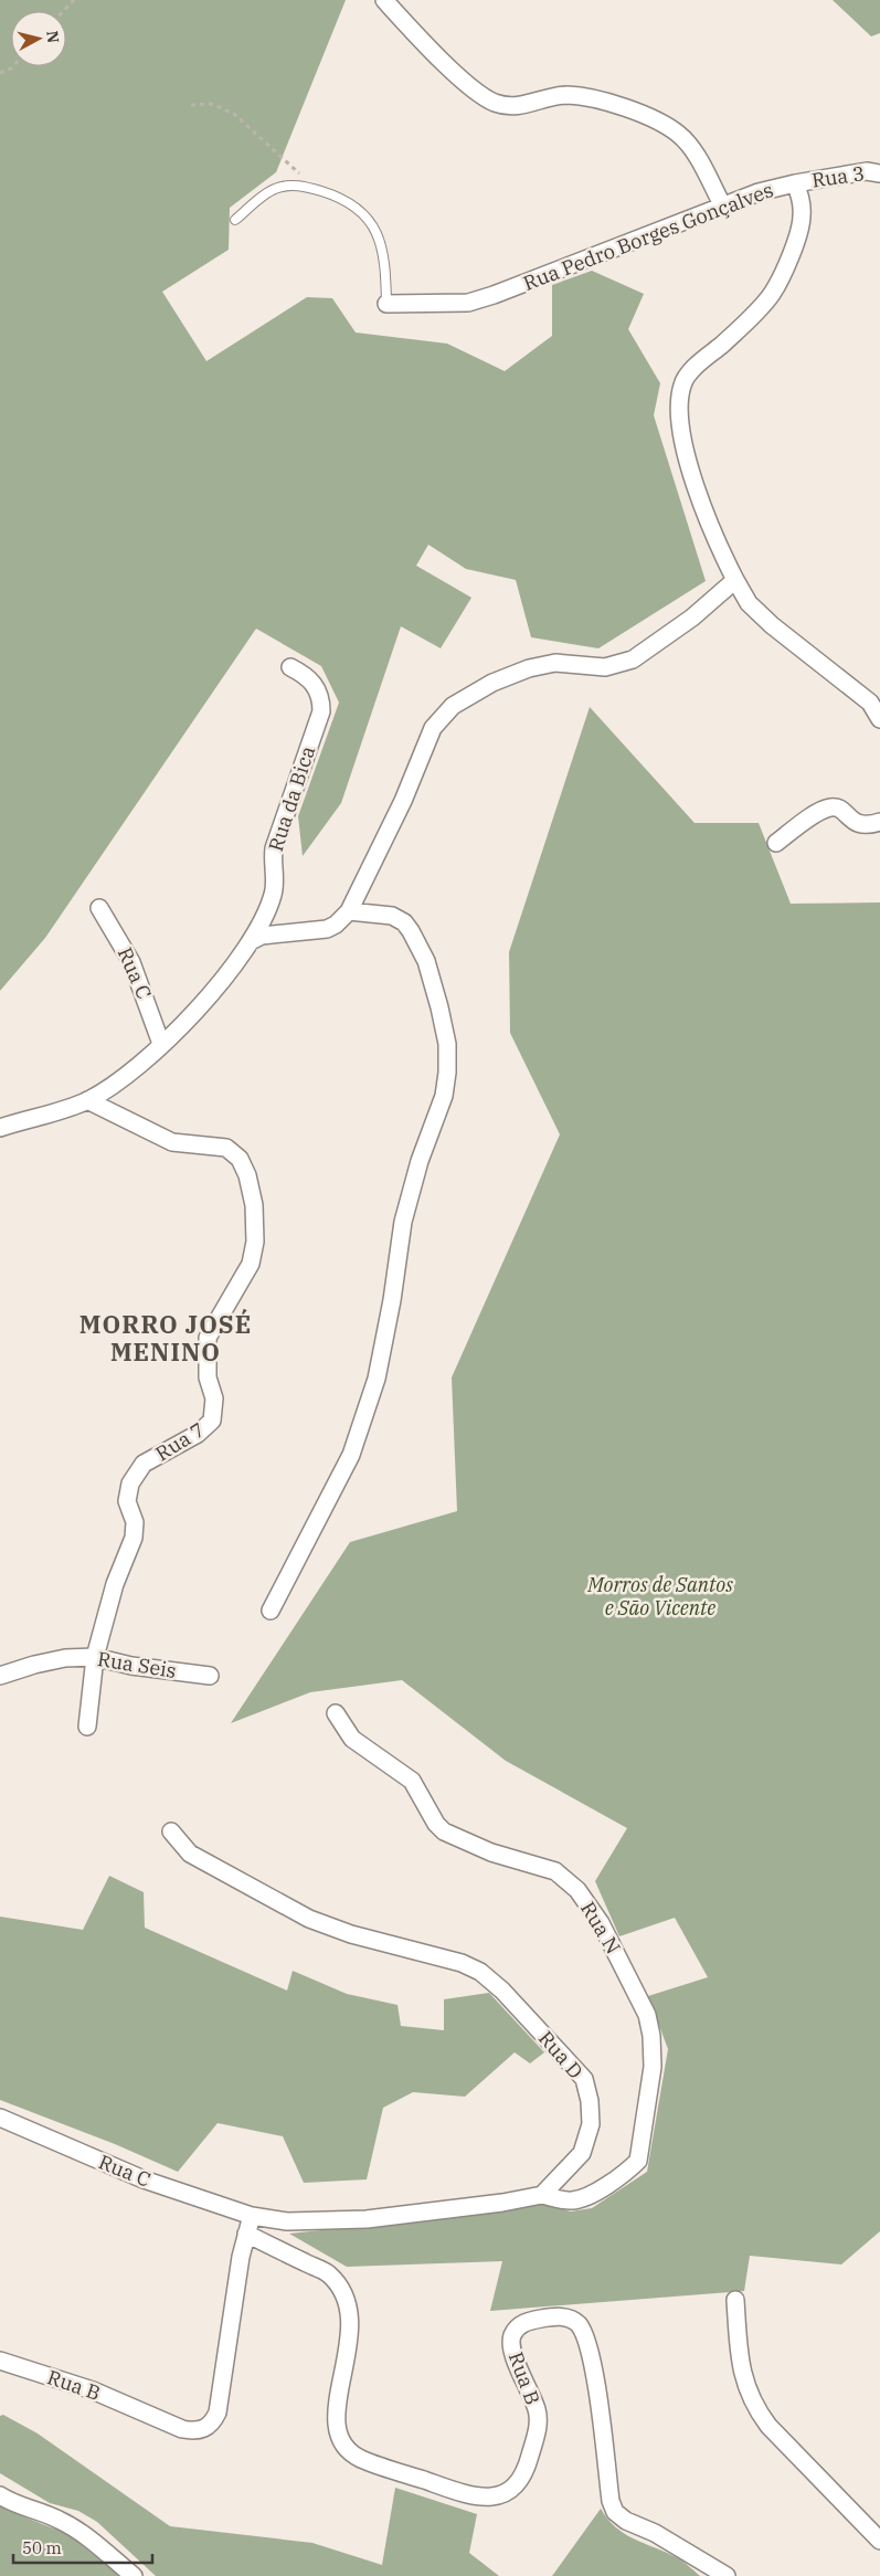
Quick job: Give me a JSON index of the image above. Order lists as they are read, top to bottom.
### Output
{
  "streets": {
    "street": [
      "Rua 3",
      "Rua Pedro Borges Gonçalves",
      "Rua da Bica",
      "Rua C",
      "Rua 7",
      "Rua Seis",
      "Rua N",
      "Rua D",
      "Rua B"
    ]
  },
  "crossings": [
    ["Rua 3", "Rua Pedro Borges Gonçalves"],
    ["Rua da Bica", "Rua C"],
    ["Rua da Bica", "Rua 7"],
    ["Rua C", "Rua B"],
    ["Rua 7", "Rua Seis"],
    ["Rua N", "Rua D"]
  ],
  "districts": ["MORRO JOSÉ MENINO"],
  "parks": ["Morros de Santos e São Vicente"],
  "scale_bar": "50 m",
  "north": "right"
}
